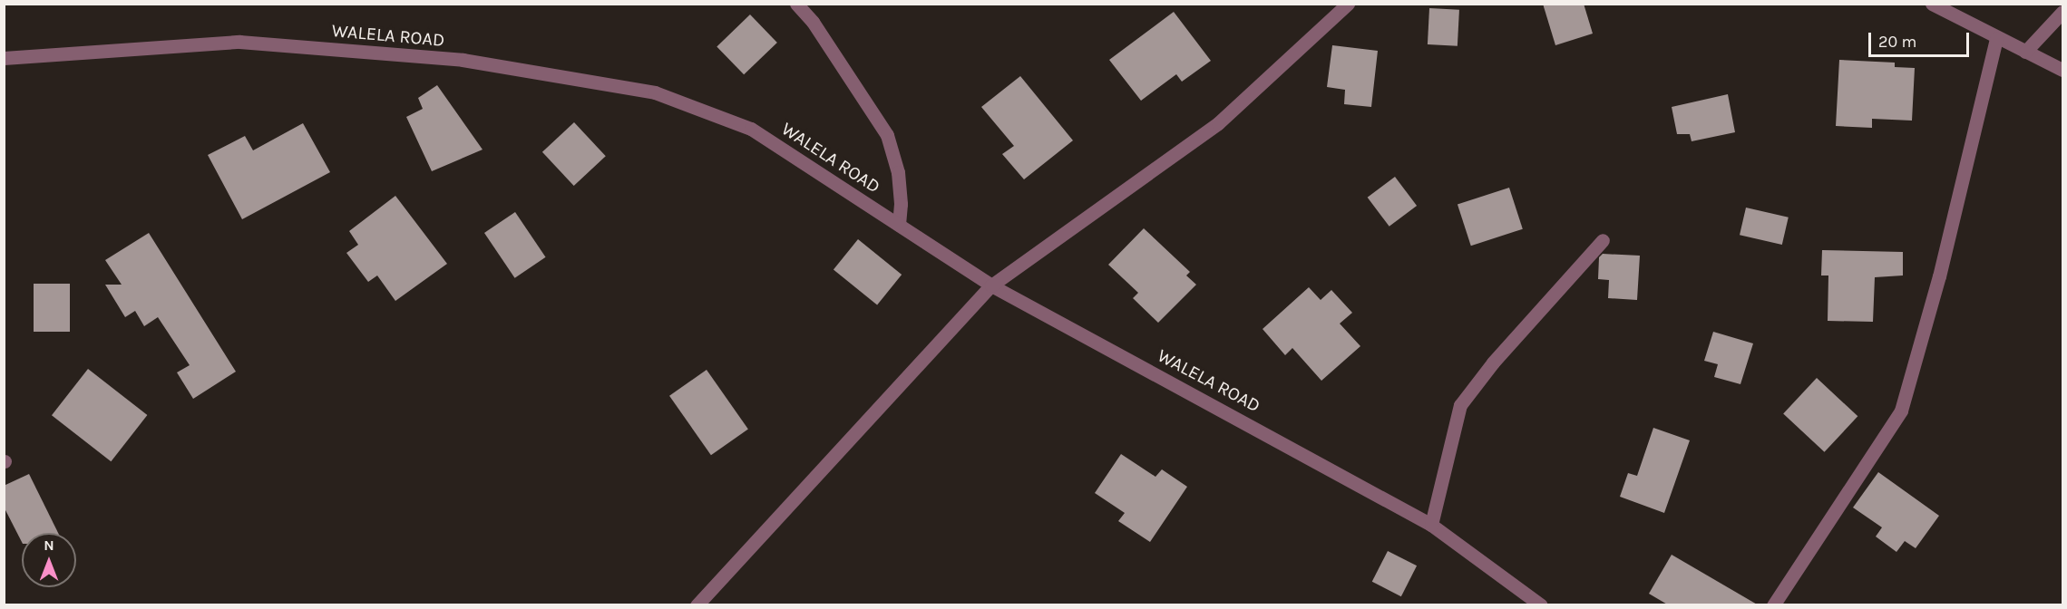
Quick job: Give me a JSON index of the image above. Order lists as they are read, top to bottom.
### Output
{
  "streets": {
    "street": ["WALELA ROAD"]
  },
  "scale_bar": "20 m",
  "north": "top"
}
